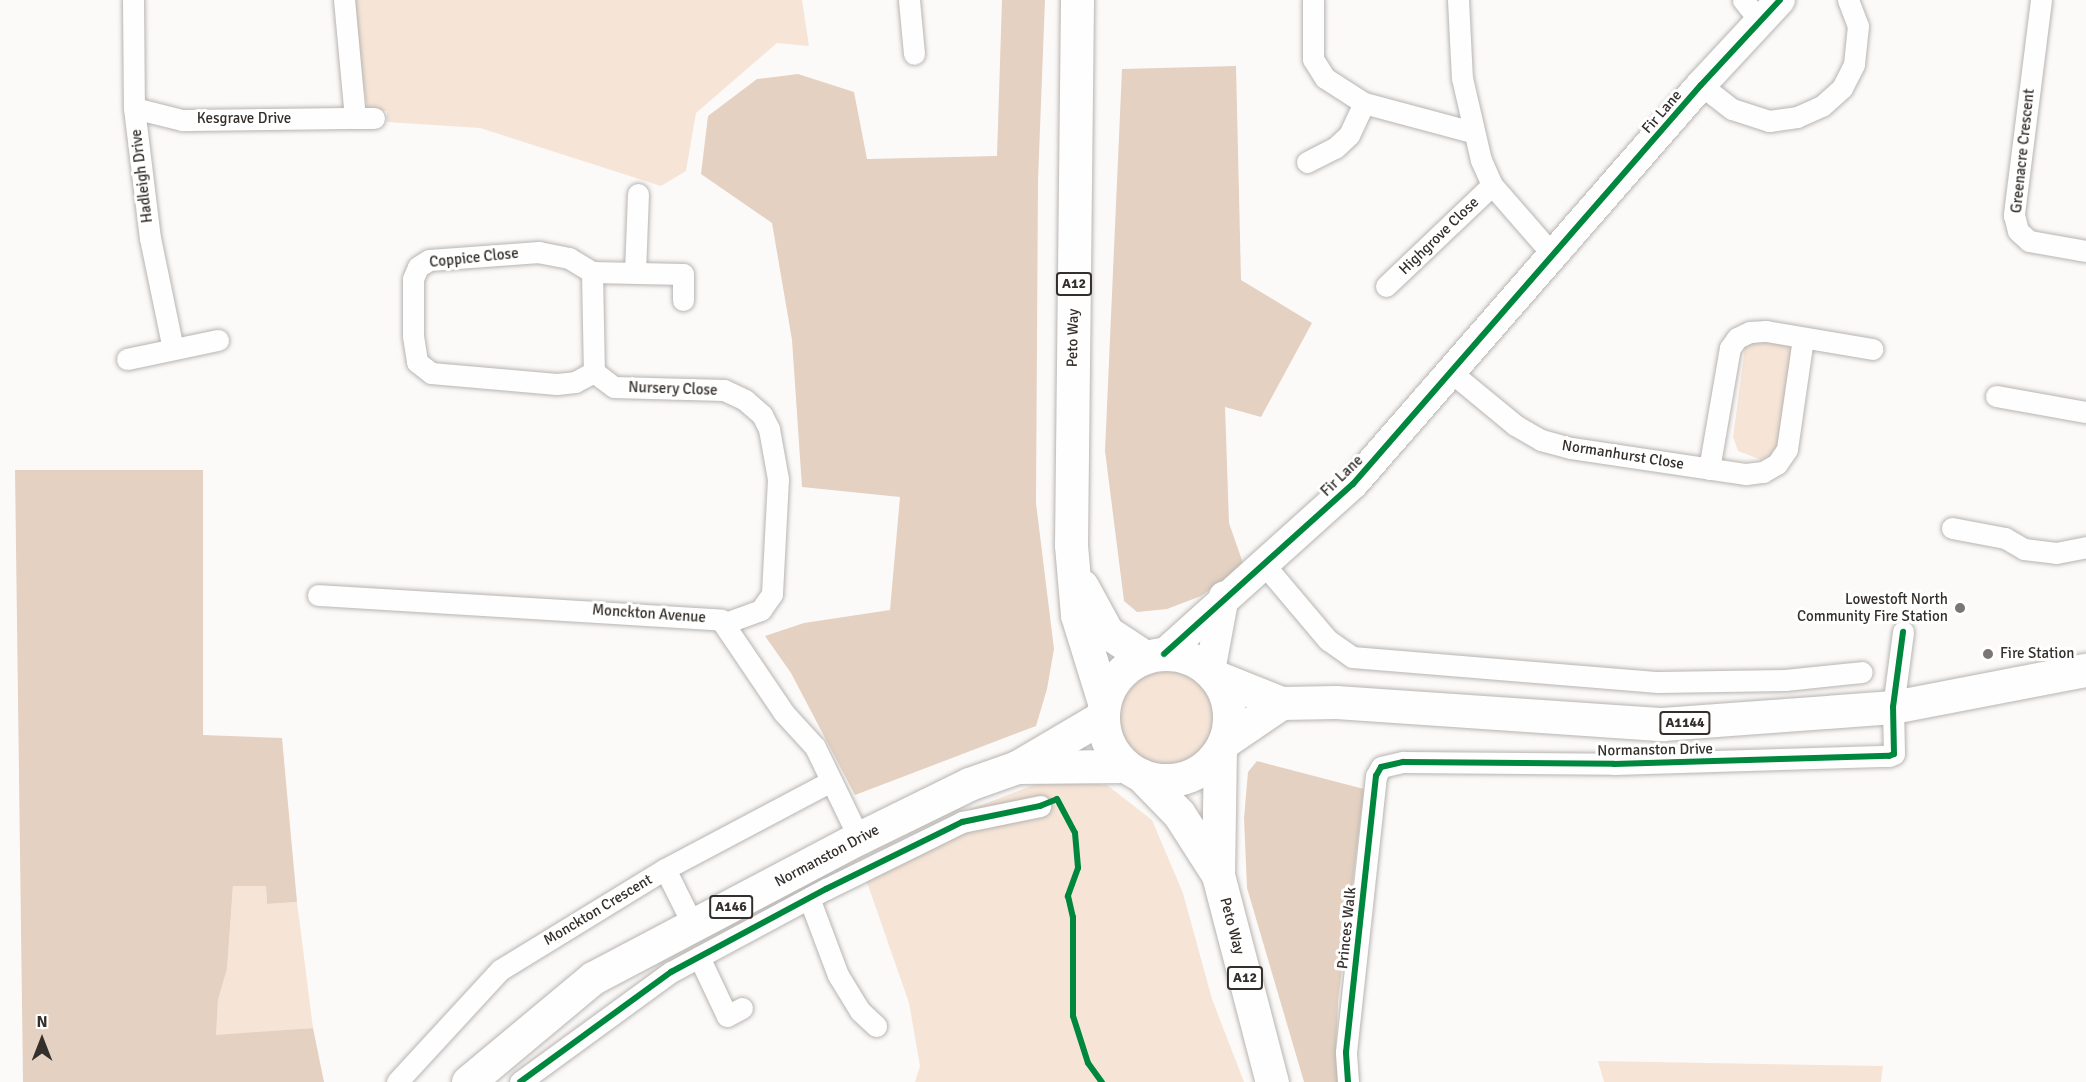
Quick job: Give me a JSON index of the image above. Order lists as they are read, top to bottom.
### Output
{
  "streets": {
    "main road": [
      "A12",
      "Peto Way",
      "A1144",
      "Normanston Drive",
      "A146"
    ],
    "street": [
      "Fir Lane",
      "Kesgrave Drive",
      "Greenacre Crescent",
      "Hadleigh Drive",
      "Highgrove Close",
      "Coppice Close",
      "Nursery Close",
      "Normanhurst Close",
      "Monckton Avenue",
      "Monckton Crescent",
      "Princes Walk"
    ]
  },
  "crossings": [
    ["Fir Lane", "Highgrove Close"],
    ["Fir Lane", "Peto Way"],
    ["Fir Lane", "Normanhurst Close"],
    ["Fir Lane", "Normanston Drive"],
    ["Kesgrave Drive", "Hadleigh Drive"],
    ["Coppice Close", "Nursery Close"],
    ["Peto Way", "Normanston Drive"],
    ["Nursery Close", "Monckton Avenue"],
    ["Monckton Avenue", "Normanston Drive"],
    ["Monckton Avenue", "Monckton Crescent"],
    ["Normanston Drive", "Princes Walk"]
  ],
  "places": ["Lowestoft North Community Fire Station", "Fire Station"],
  "north": "top"
}
